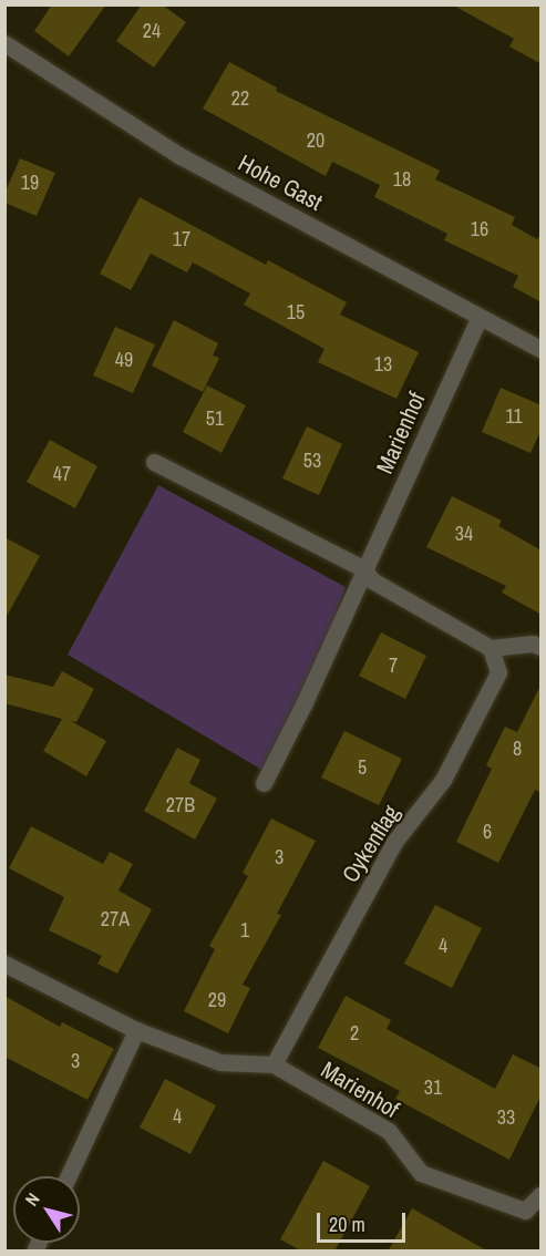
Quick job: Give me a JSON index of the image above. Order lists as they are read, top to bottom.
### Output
{
  "streets": {
    "street": ["Hohe Gast", "Marienhof", "Oykenflag"]
  },
  "crossings": [
    ["Hohe Gast", "Marienhof"],
    ["Marienhof", "Oykenflag"]
  ],
  "house_numbers": [
    "24",
    "22",
    "20",
    "18",
    "19",
    "16",
    "17",
    "15",
    "49",
    "13",
    "11",
    "51",
    "53",
    "47",
    "34",
    "7",
    "8",
    "5",
    "27B",
    "6",
    "3",
    "27A",
    "1",
    "4",
    "29",
    "2",
    "3",
    "31",
    "4",
    "33"
  ],
  "scale_bar": "20 m",
  "north": "top left"
}
